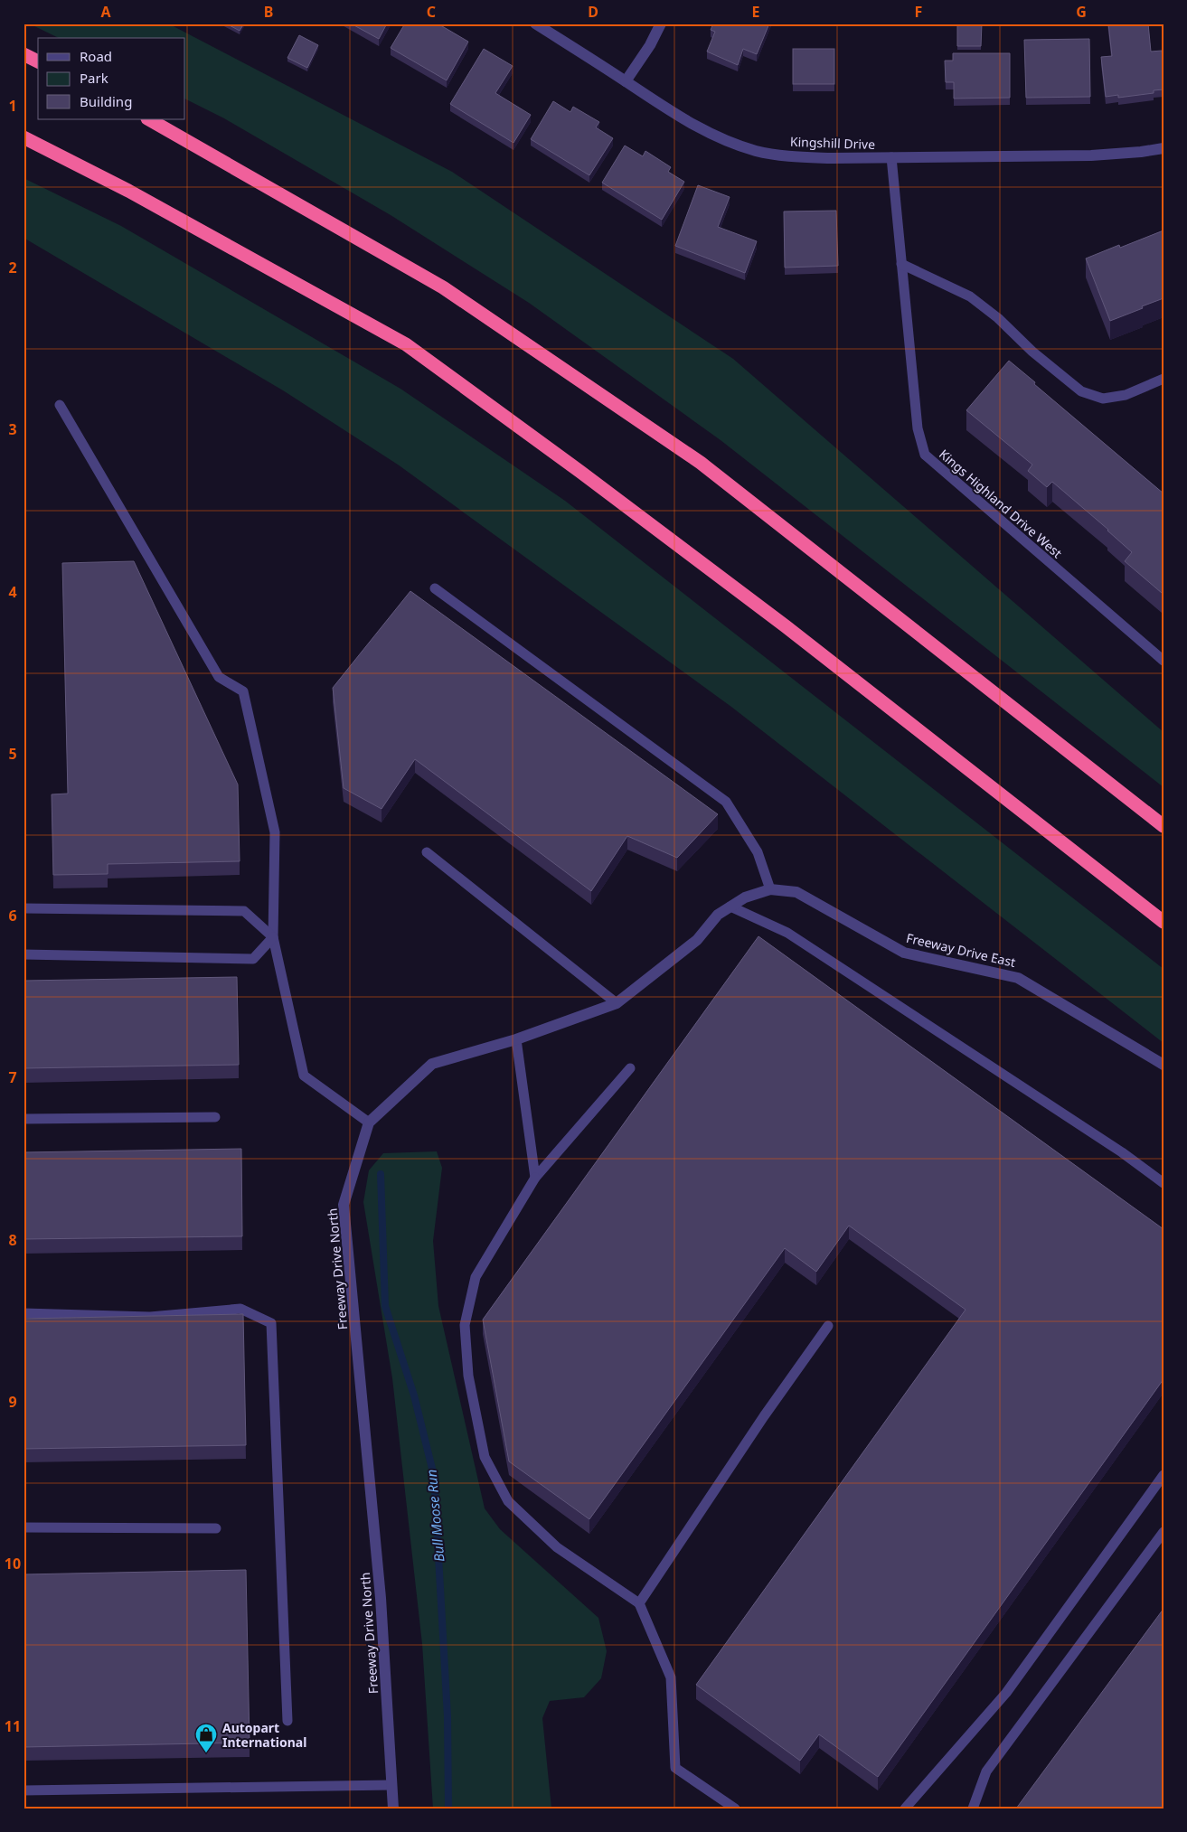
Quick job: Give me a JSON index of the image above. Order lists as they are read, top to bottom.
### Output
{
  "streets": {
    "street": ["Kingshill Drive", "Freeway Drive East", "Freeway Drive North"],
    "lane": ["Kings Highland Drive West"]
  },
  "crossings": [
    ["Kingshill Drive", "Kings Highland Drive West"],
    ["Freeway Drive East", "Freeway Drive North"]
  ],
  "water": ["Bull Moose Run"],
  "places": {
    "shop": ["Autopart International"]
  },
  "legend": ["Road", "Park", "Building"],
  "grid": {
    "columns": [
      "A",
      "B",
      "C",
      "D",
      "E",
      "F",
      "G"
    ],
    "rows": [
      "1",
      "2",
      "3",
      "4",
      "5",
      "6",
      "7",
      "8",
      "9",
      "10",
      "11"
    ]
  }
}
